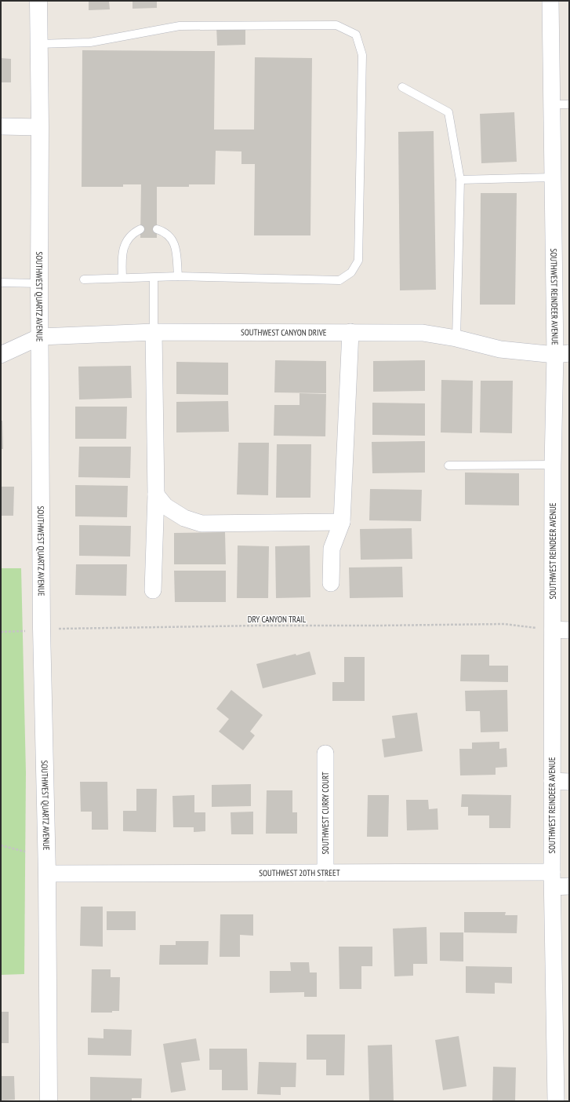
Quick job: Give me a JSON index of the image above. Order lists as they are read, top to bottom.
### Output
{
  "streets": {
    "street": [
      "SOUTHWEST QUARTZ AVENUE",
      "SOUTHWEST REINDEER AVENUE",
      "SOUTHWEST CANYON DRIVE",
      "SOUTHWEST CURRY COURT",
      "SOUTHWEST 20TH STREET"
    ],
    "path": ["DRY CANYON TRAIL"]
  },
  "crossings": [
    ["SOUTHWEST QUARTZ AVENUE", "SOUTHWEST CANYON DRIVE"],
    ["SOUTHWEST QUARTZ AVENUE", "DRY CANYON TRAIL"],
    ["SOUTHWEST QUARTZ AVENUE", "SOUTHWEST 20TH STREET"],
    ["SOUTHWEST REINDEER AVENUE", "SOUTHWEST CANYON DRIVE"],
    ["SOUTHWEST REINDEER AVENUE", "DRY CANYON TRAIL"],
    ["SOUTHWEST REINDEER AVENUE", "SOUTHWEST 20TH STREET"],
    ["SOUTHWEST CURRY COURT", "SOUTHWEST 20TH STREET"]
  ]
}
